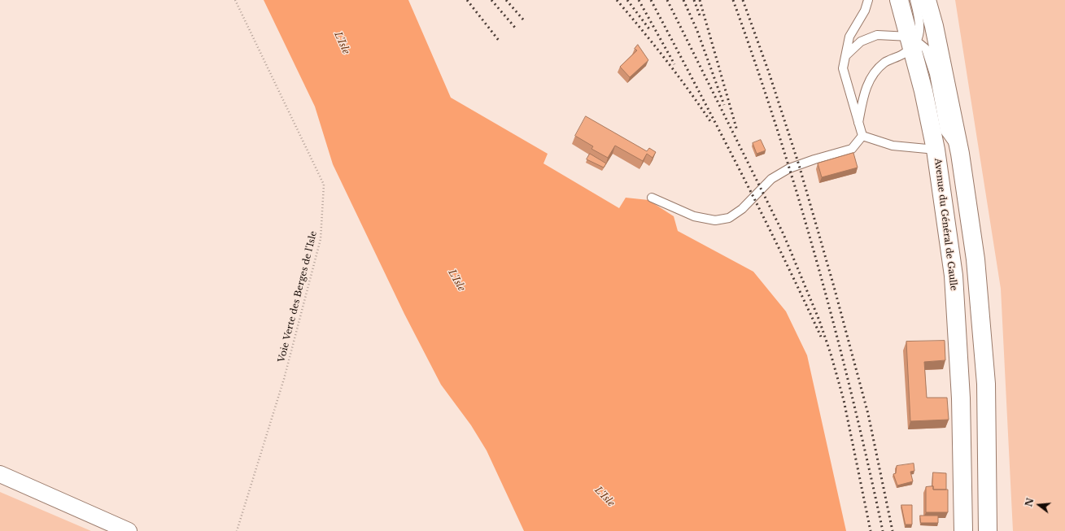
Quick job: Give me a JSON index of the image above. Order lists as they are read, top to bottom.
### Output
{
  "streets": {
    "main road": ["Avenue du Général de Gaulle"],
    "path": ["Voie Verte des Berges de l'Isle"]
  },
  "water": ["L'Isle"],
  "north": "left"
}
